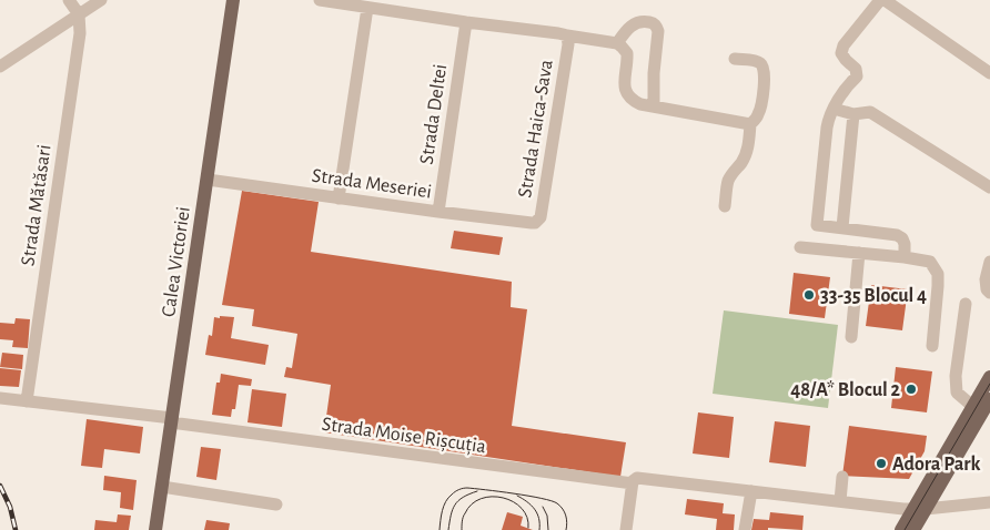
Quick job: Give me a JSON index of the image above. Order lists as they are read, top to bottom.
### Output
{
  "streets": {
    "main road": ["Calea Victoriei"],
    "street": [
      "Strada Deltei",
      "Strada Haica-Sava",
      "Strada Meseriei",
      "Strada Mătăsari",
      "Strada Moise Rișcuția"
    ]
  },
  "crossings": [
    ["Strada Deltei", "Strada Meseriei"],
    ["Strada Haica-Sava", "Strada Meseriei"],
    ["Strada Meseriei", "Calea Victoriei"],
    ["Strada Mătăsari", "Strada Moise Rișcuția"],
    ["Calea Victoriei", "Strada Moise Rișcuția"]
  ],
  "places": ["33-35 Blocul 4", "48/A* Blocul 2", "Adora Park"]
}
